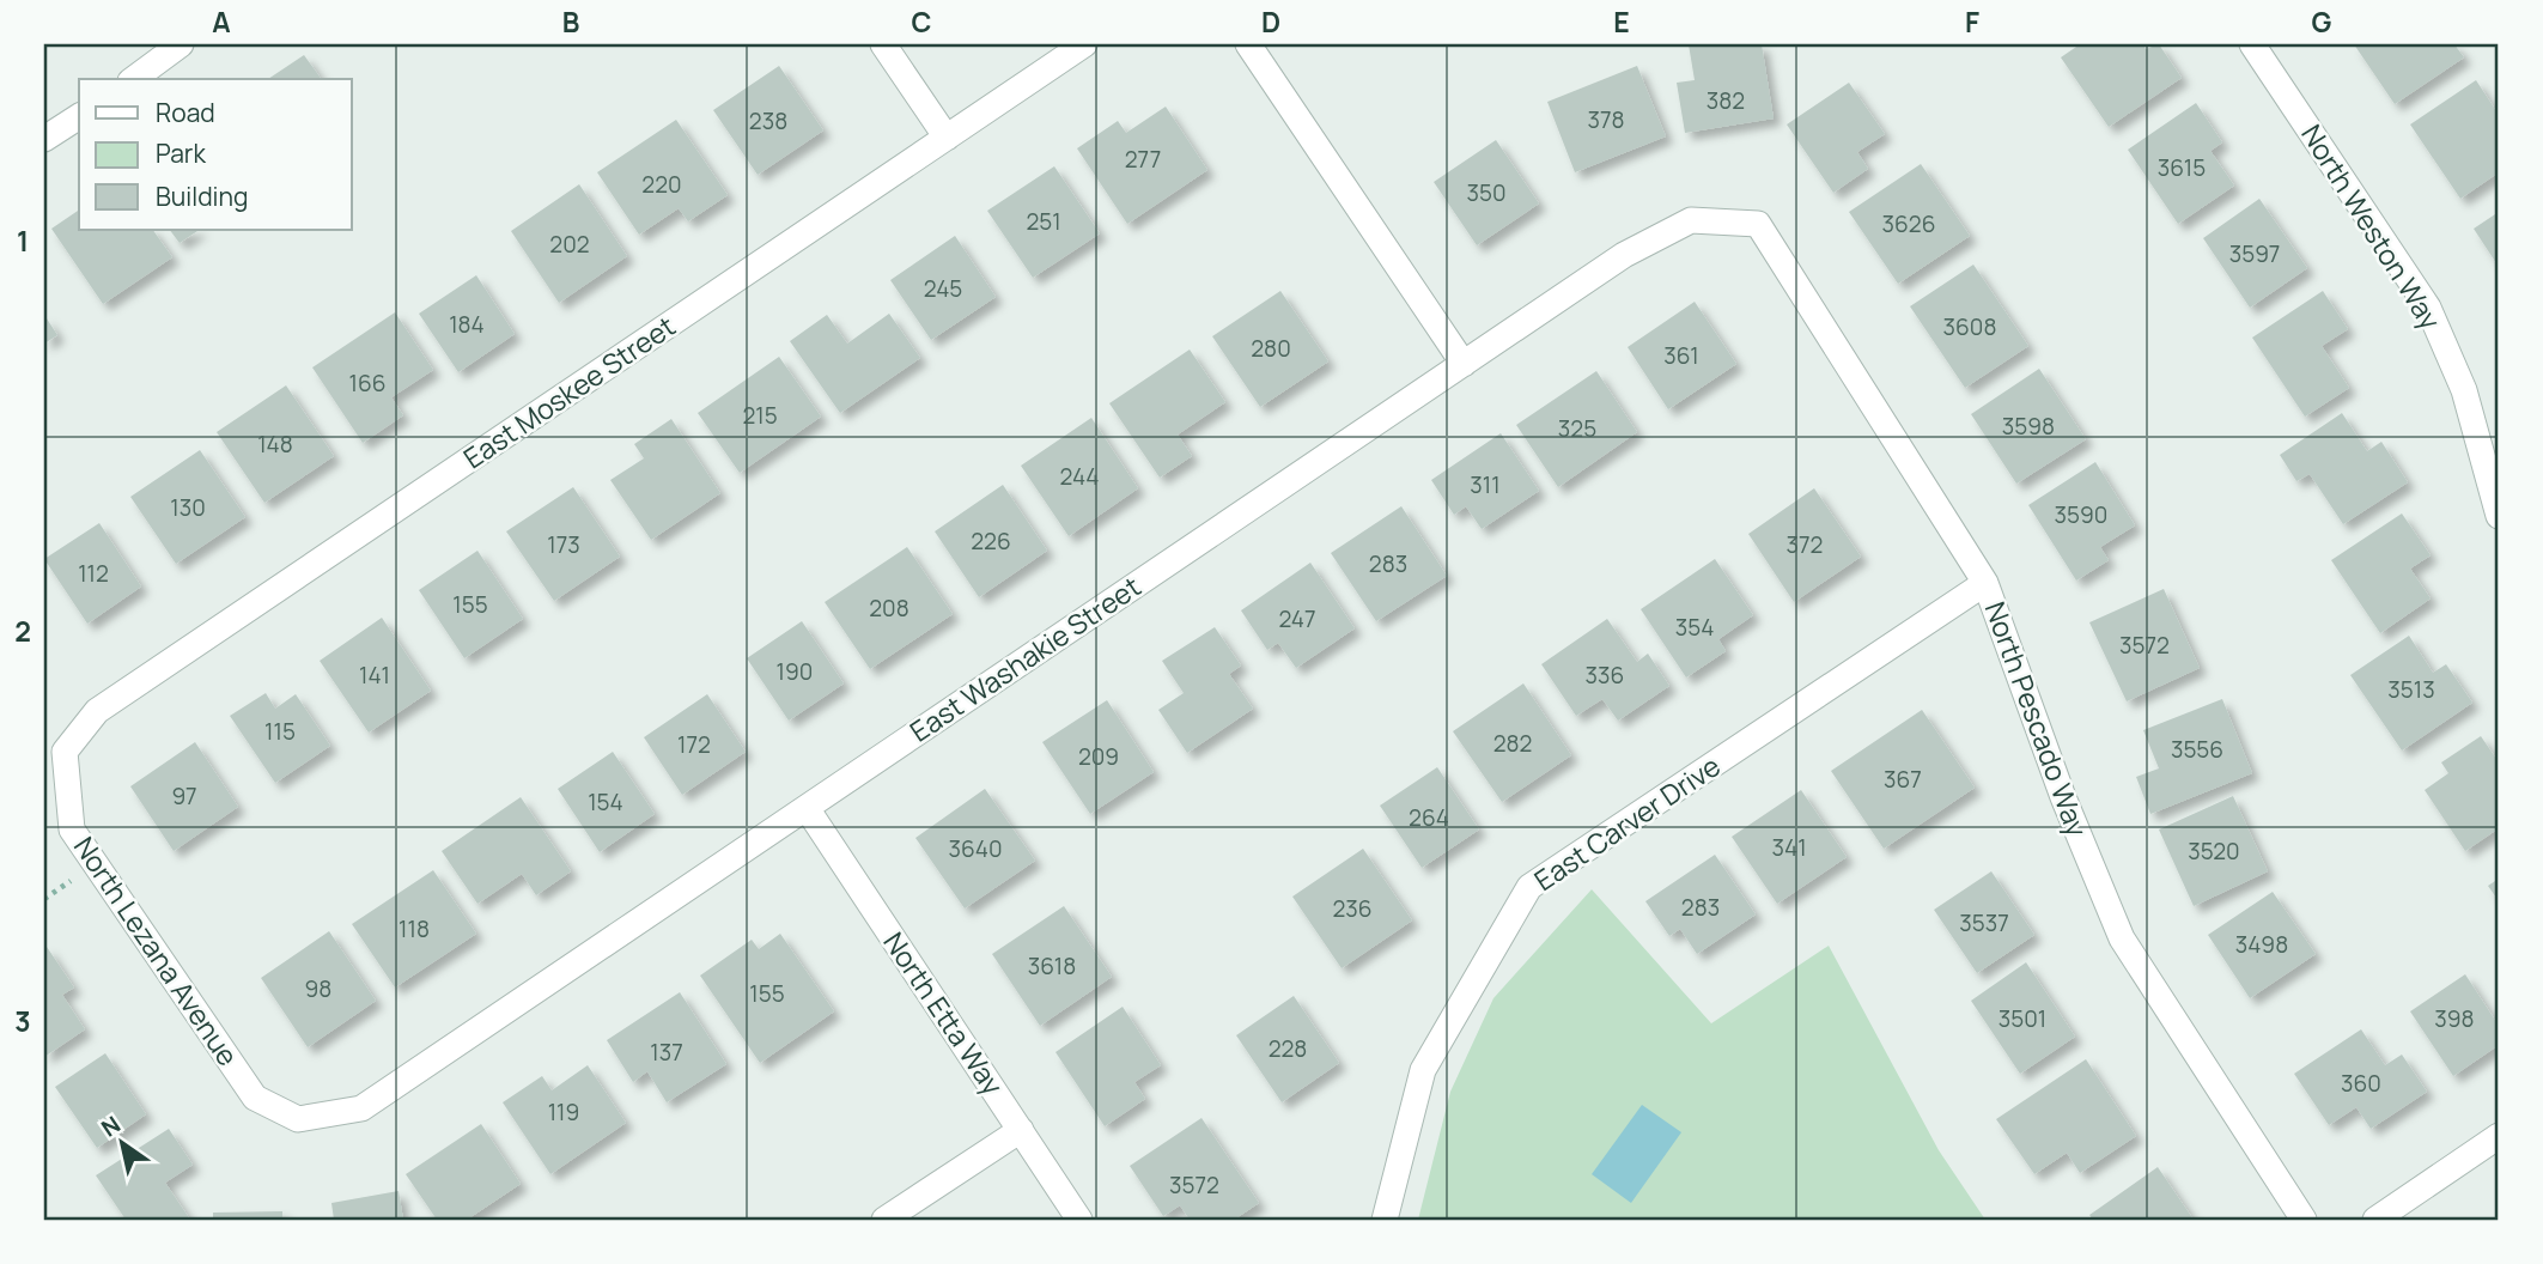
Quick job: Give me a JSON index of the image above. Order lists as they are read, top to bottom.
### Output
{
  "streets": {
    "street": [
      "North Weston Way",
      "East Moskee Street",
      "East Washakie Street",
      "North Pescado Way",
      "East Carver Drive",
      "North Lezana Avenue",
      "North Etta Way"
    ]
  },
  "crossings": [
    ["East Moskee Street", "North Lezana Avenue"],
    ["East Washakie Street", "North Pescado Way"],
    ["East Washakie Street", "North Lezana Avenue"],
    ["East Washakie Street", "North Etta Way"],
    ["North Pescado Way", "East Carver Drive"]
  ],
  "house_numbers": [
    "382",
    "378",
    "238",
    "277",
    "3615",
    "220",
    "350",
    "251",
    "3626",
    "202",
    "3597",
    "245",
    "184",
    "3608",
    "280",
    "361",
    "166",
    "215",
    "3598",
    "325",
    "148",
    "244",
    "311",
    "130",
    "3590",
    "226",
    "173",
    "372",
    "283",
    "112",
    "155",
    "208",
    "247",
    "354",
    "3572",
    "190",
    "141",
    "336",
    "3513",
    "115",
    "282",
    "172",
    "3556",
    "209",
    "367",
    "97",
    "154",
    "264",
    "341",
    "3640",
    "3520",
    "283",
    "236",
    "3537",
    "118",
    "3498",
    "3618",
    "98",
    "155",
    "3501",
    "398",
    "228",
    "137",
    "360",
    "119",
    "3572"
  ],
  "legend": ["Road", "Park", "Building"],
  "north": "top left",
  "grid": {
    "columns": [
      "A",
      "B",
      "C",
      "D",
      "E",
      "F",
      "G"
    ],
    "rows": ["1", "2", "3"]
  }
}
